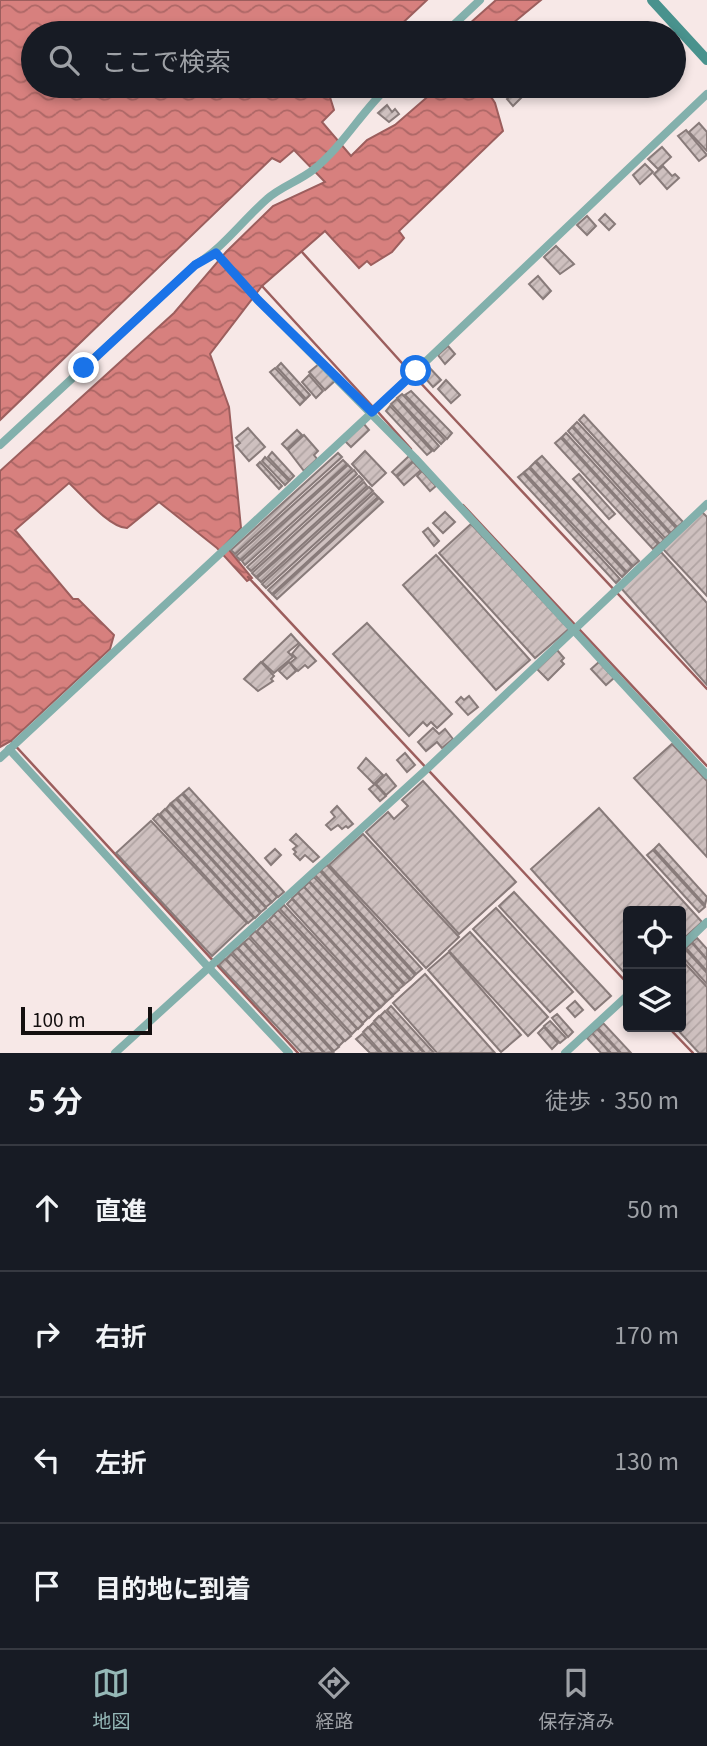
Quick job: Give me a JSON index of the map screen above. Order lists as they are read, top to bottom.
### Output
{
  "scale_bar": "100 m",
  "page": {
    "search": "ここで検索",
    "scale": "100 m",
    "heading": ["5 分", "徒歩 · 350 m"],
    "list": [
      ["直進", "50 m"],
      ["右折", "170 m"],
      ["左折", "130 m"],
      "目的地に到着"
    ],
    "nav": ["地図", "経路", "保存済み"]
  }
}
